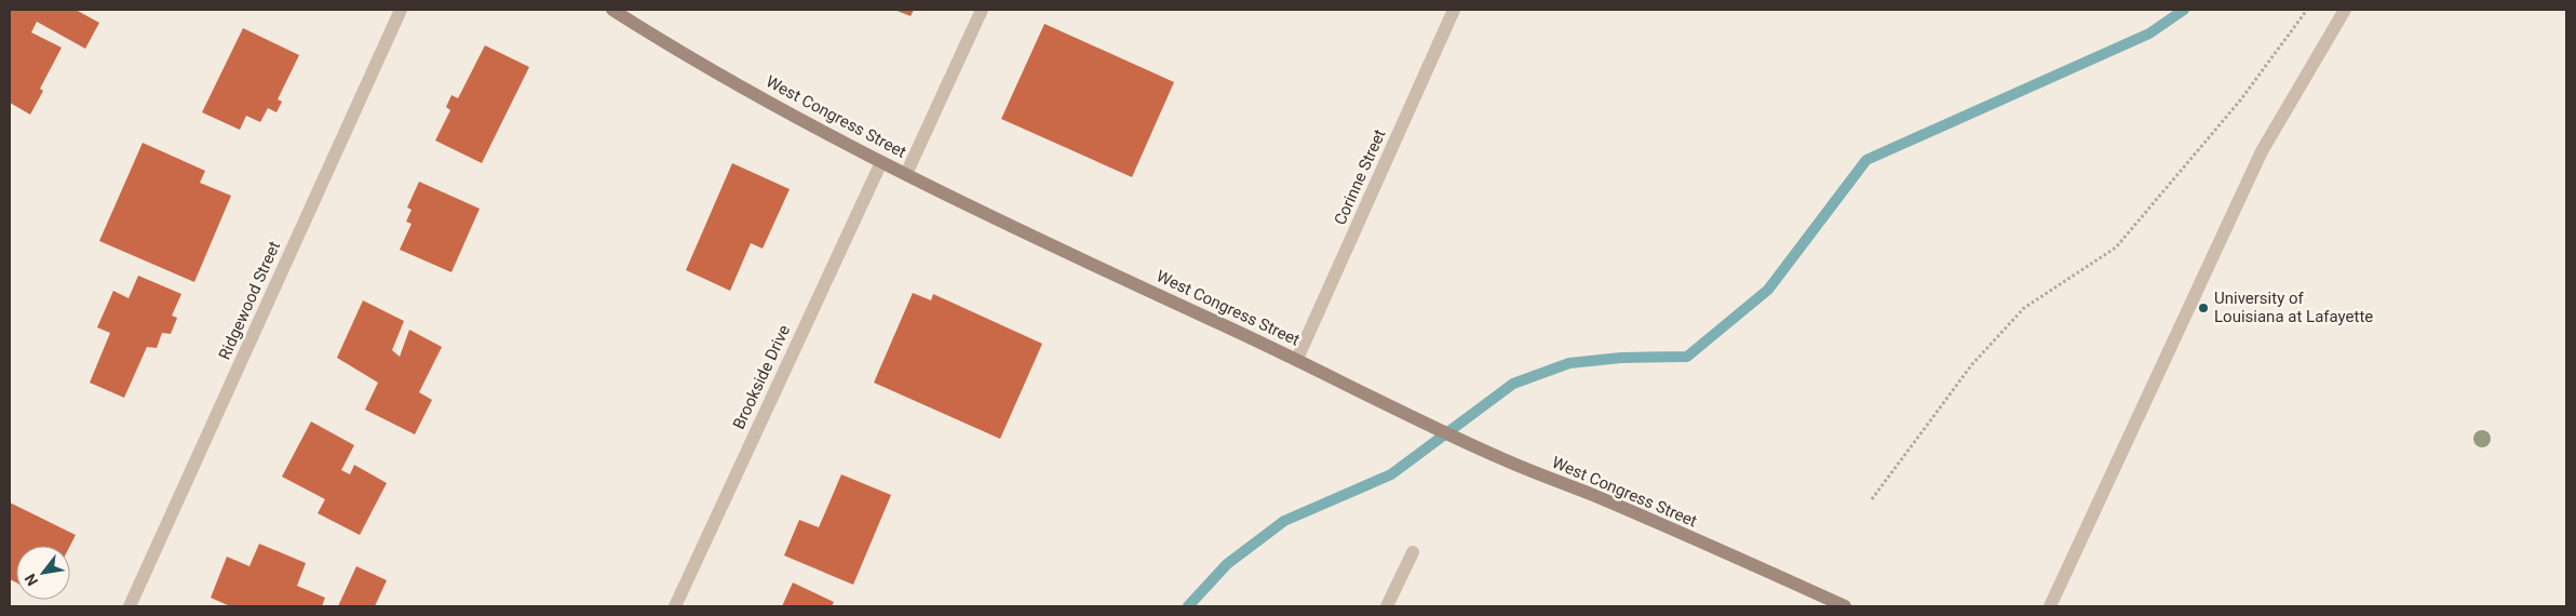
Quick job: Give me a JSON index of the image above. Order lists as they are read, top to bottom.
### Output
{
  "streets": {
    "main road": ["West Congress Street"],
    "street": ["Corinne Street", "Ridgewood Street", "Brookside Drive"]
  },
  "crossings": [
    ["West Congress Street", "Corinne Street"],
    ["West Congress Street", "Brookside Drive"]
  ],
  "places": ["University of Louisiana at Lafayette"],
  "north": "bottom left"
}
